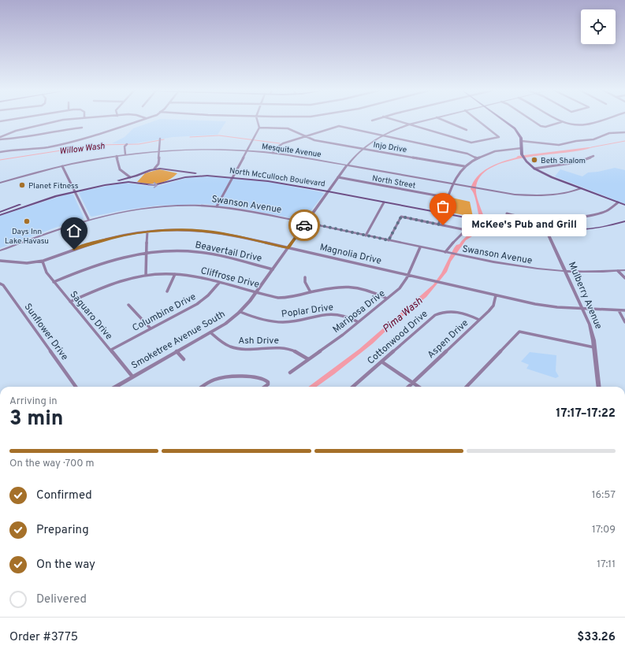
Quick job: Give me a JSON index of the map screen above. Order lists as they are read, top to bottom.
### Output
{
  "streets": {
    "main road": ["North McCulloch Boulevard"],
    "street": [
      "Injo Drive",
      "Mesquite Avenue",
      "North Street",
      "Swanson Avenue",
      "Beavertail Drive",
      "Magnolia Drive",
      "Cliffrose Drive",
      "Mulberry Avenue",
      "Poplar Drive",
      "Mariposa Drive",
      "Columbine Drive",
      "Saguaro Drive",
      "Sunflower Drive",
      "Cottonwood Drive",
      "Aspen Drive",
      "Smoketree Avenue South",
      "Ash Drive"
    ]
  },
  "crossings": [
    ["Injo Drive", "Smoketree Avenue South"],
    ["Mesquite Avenue", "Smoketree Avenue South"],
    ["North McCulloch Boulevard", "Smoketree Avenue South"],
    ["North Street", "Smoketree Avenue South"],
    ["Swanson Avenue", "Mulberry Avenue"],
    ["Swanson Avenue", "Mariposa Drive"],
    ["Swanson Avenue", "Smoketree Avenue South"],
    ["Beavertail Drive", "Saguaro Drive"],
    ["Beavertail Drive", "Smoketree Avenue South"],
    ["Magnolia Drive", "Mulberry Avenue"],
    ["Magnolia Drive", "Mariposa Drive"],
    ["Magnolia Drive", "Saguaro Drive"],
    ["Magnolia Drive", "Aspen Drive"],
    ["Magnolia Drive", "Smoketree Avenue South"],
    ["Cliffrose Drive", "Mariposa Drive"],
    ["Cliffrose Drive", "Columbine Drive"],
    ["Cliffrose Drive", "Saguaro Drive"],
    ["Cliffrose Drive", "Smoketree Avenue South"],
    ["Poplar Drive", "Mariposa Drive"],
    ["Poplar Drive", "Smoketree Avenue South"],
    ["Mariposa Drive", "Ash Drive"],
    ["Columbine Drive", "Saguaro Drive"],
    ["Saguaro Drive", "Smoketree Avenue South"],
    ["Cottonwood Drive", "Aspen Drive"],
    ["Smoketree Avenue South", "Ash Drive"]
  ],
  "water": ["Willow Wash", "Pima Wash"],
  "places": [
    "Beth Shalom",
    "Planet Fitness",
    "Days Inn Lake Havasu",
    "McKee's Pub and Grill"
  ],
  "page": {
    "bubble": "McKee's Pub and Grill",
    "heading": ["3 min", "Arriving in", "17:17–17:22"],
    "panel": ["Order #3775", "$33.26"],
    "bar": "On the way · 700 m",
    "list": [
      ["Confirmed", "16:57"],
      ["Preparing", "17:09"],
      ["On the way", "17:11"],
      "Delivered"
    ]
  }
}
